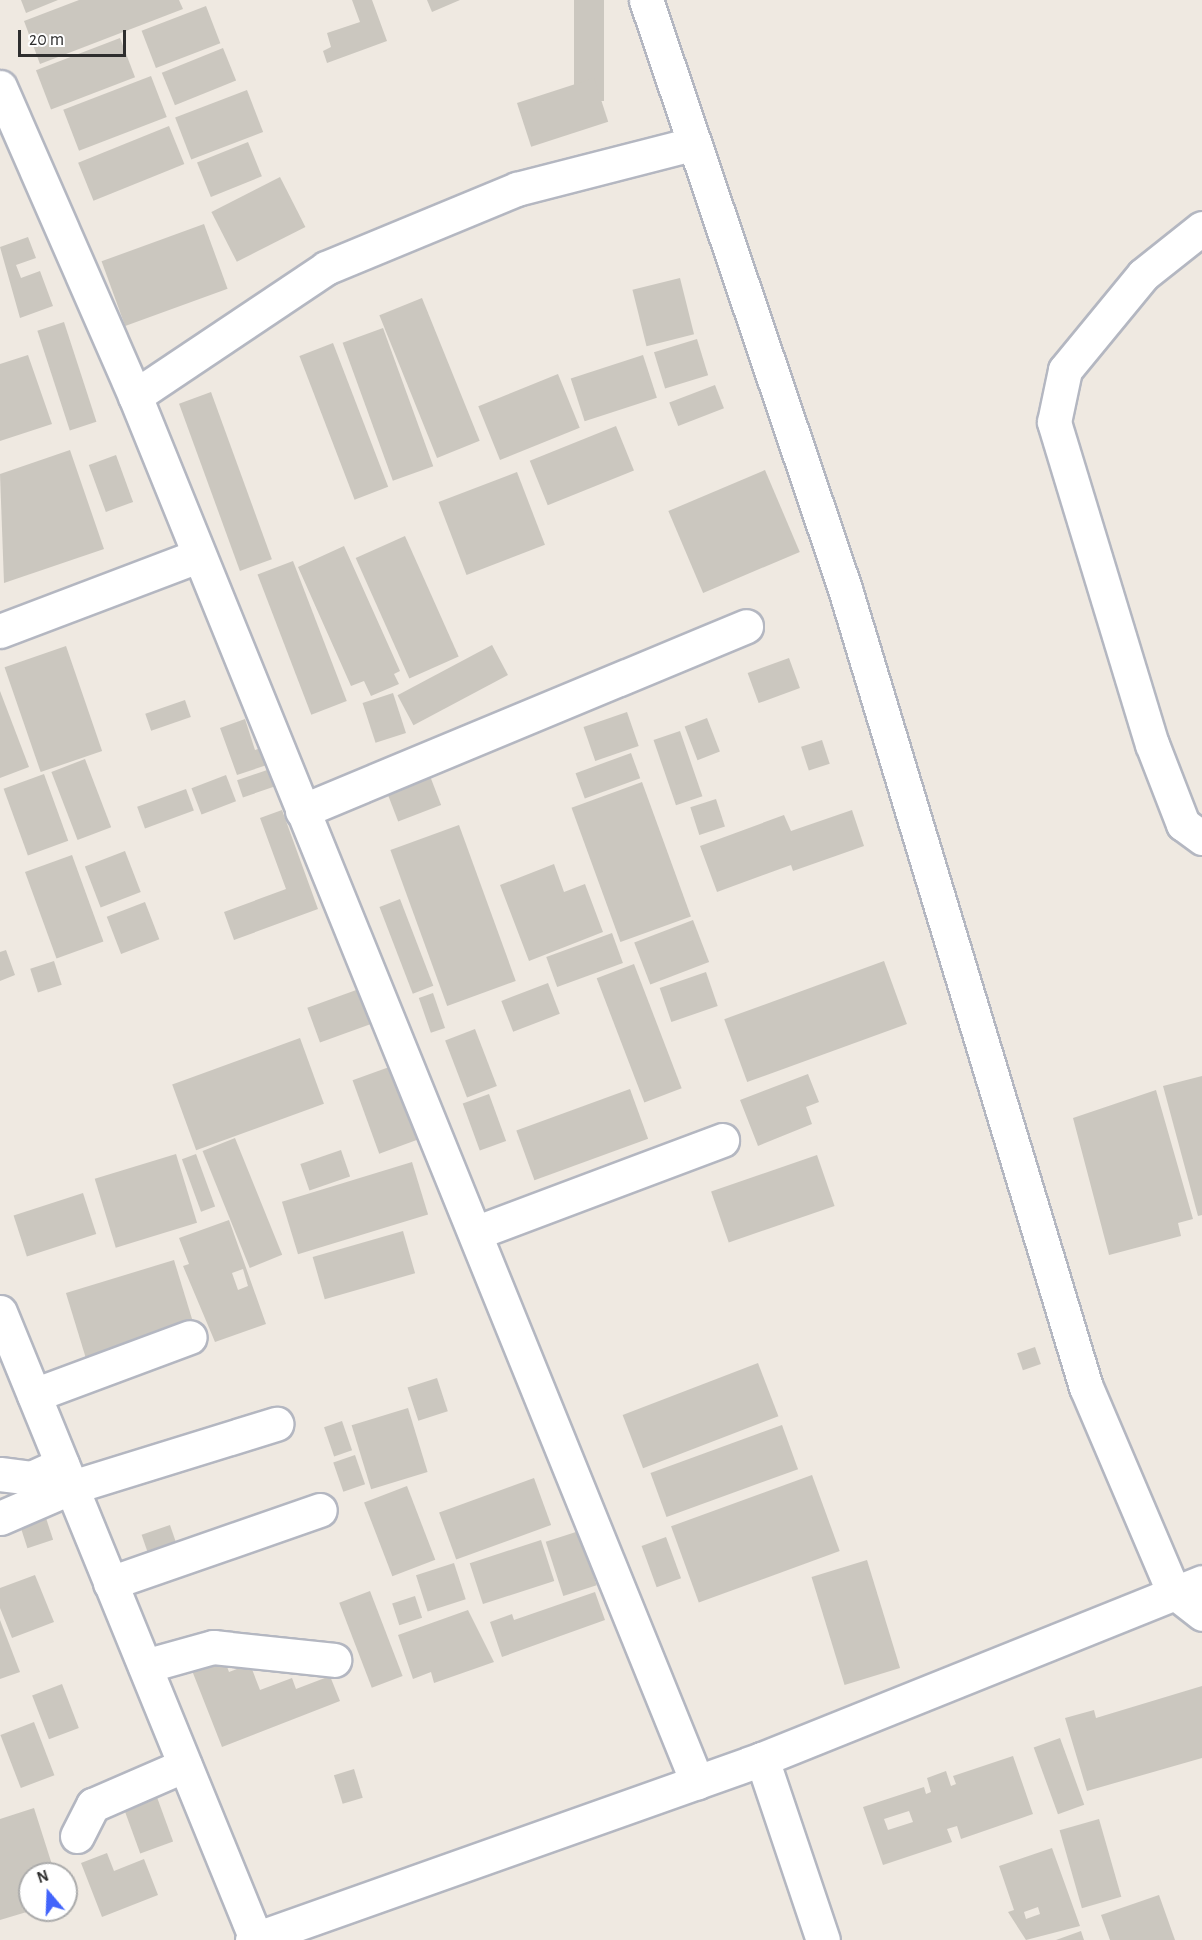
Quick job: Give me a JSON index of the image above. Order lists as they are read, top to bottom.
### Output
{
  "scale_bar": "20 m",
  "north": "top"
}
